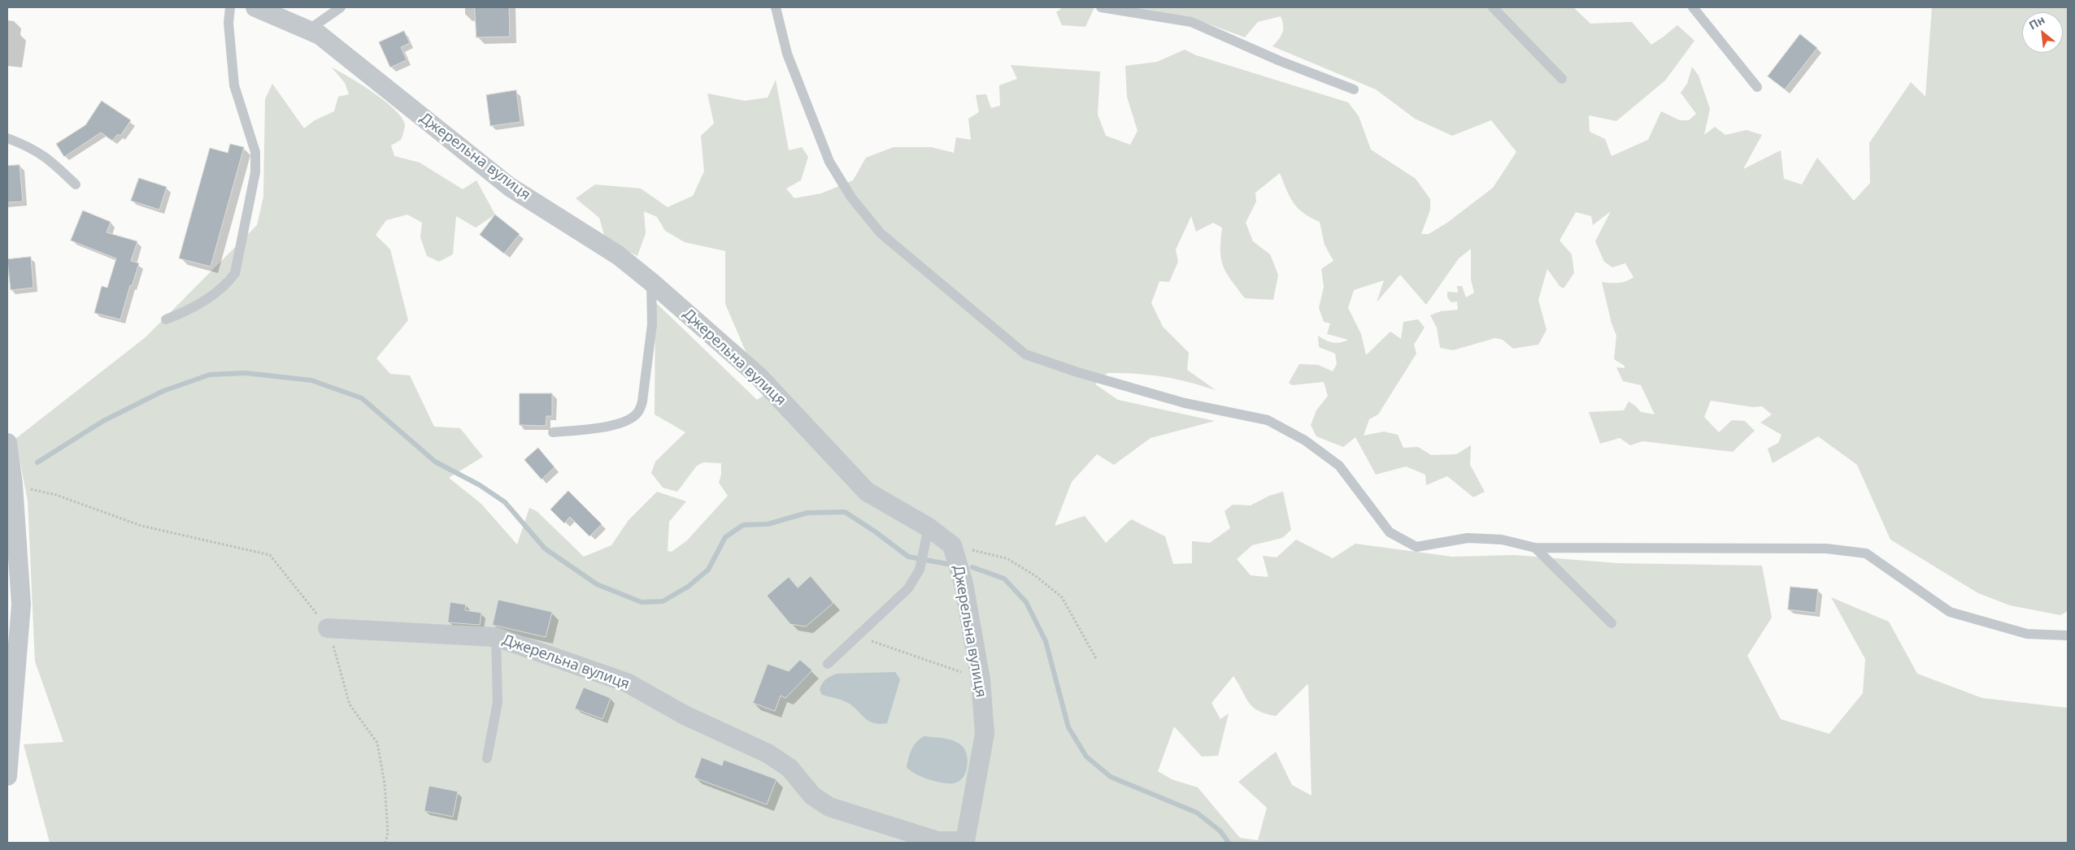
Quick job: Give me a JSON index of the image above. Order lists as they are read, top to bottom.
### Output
{
  "streets": {
    "street": ["Джерельна вулиця"]
  },
  "north": "top left"
}
